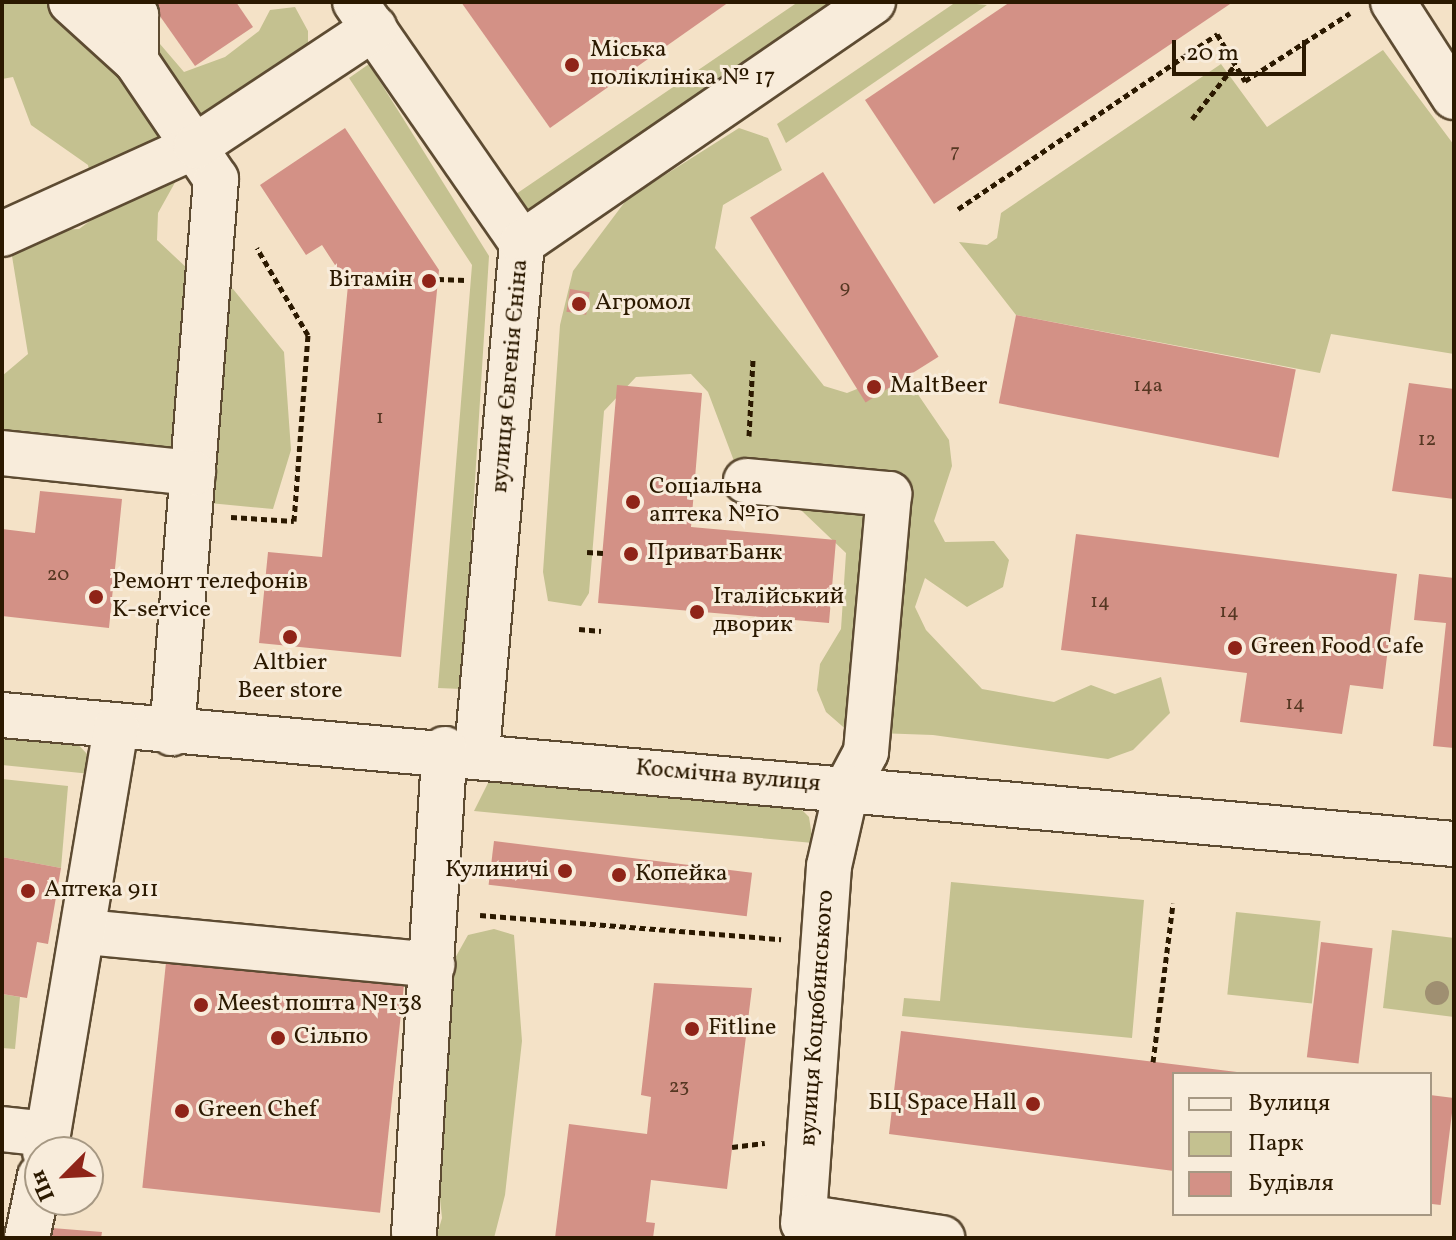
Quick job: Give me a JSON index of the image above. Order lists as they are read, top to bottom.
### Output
{
  "streets": {
    "street": ["вулиця Євгенія Єніна", "Космічна вулиця", "вулиця Коцюбинського"]
  },
  "crossings": [
    ["вулиця Євгенія Єніна", "Космічна вулиця"],
    ["Космічна вулиця", "вулиця Коцюбинського"]
  ],
  "places": [
    "Міська поліклініка № 17",
    "Вітамін",
    "Агромол",
    "MaltBeer",
    "Соціальна аптека №10",
    "ПриватБанк",
    "Ремонт телефонів K-service",
    "Італійський дворик",
    "Altbier Beer store",
    "Green Food Cafe",
    "Кулиничі",
    "Копейка",
    "Аптека 911",
    "Meest пошта №138",
    "Fitline",
    "Сільпо",
    "БЦ Space Hall",
    "Green Chef"
  ],
  "house_numbers": [
    "7",
    "9",
    "14а",
    "1",
    "12",
    "20",
    "14",
    "14",
    "14",
    "23"
  ],
  "legend": ["Вулиця", "Парк", "Будівля"],
  "scale_bar": "20 m",
  "north": "bottom left"
}
